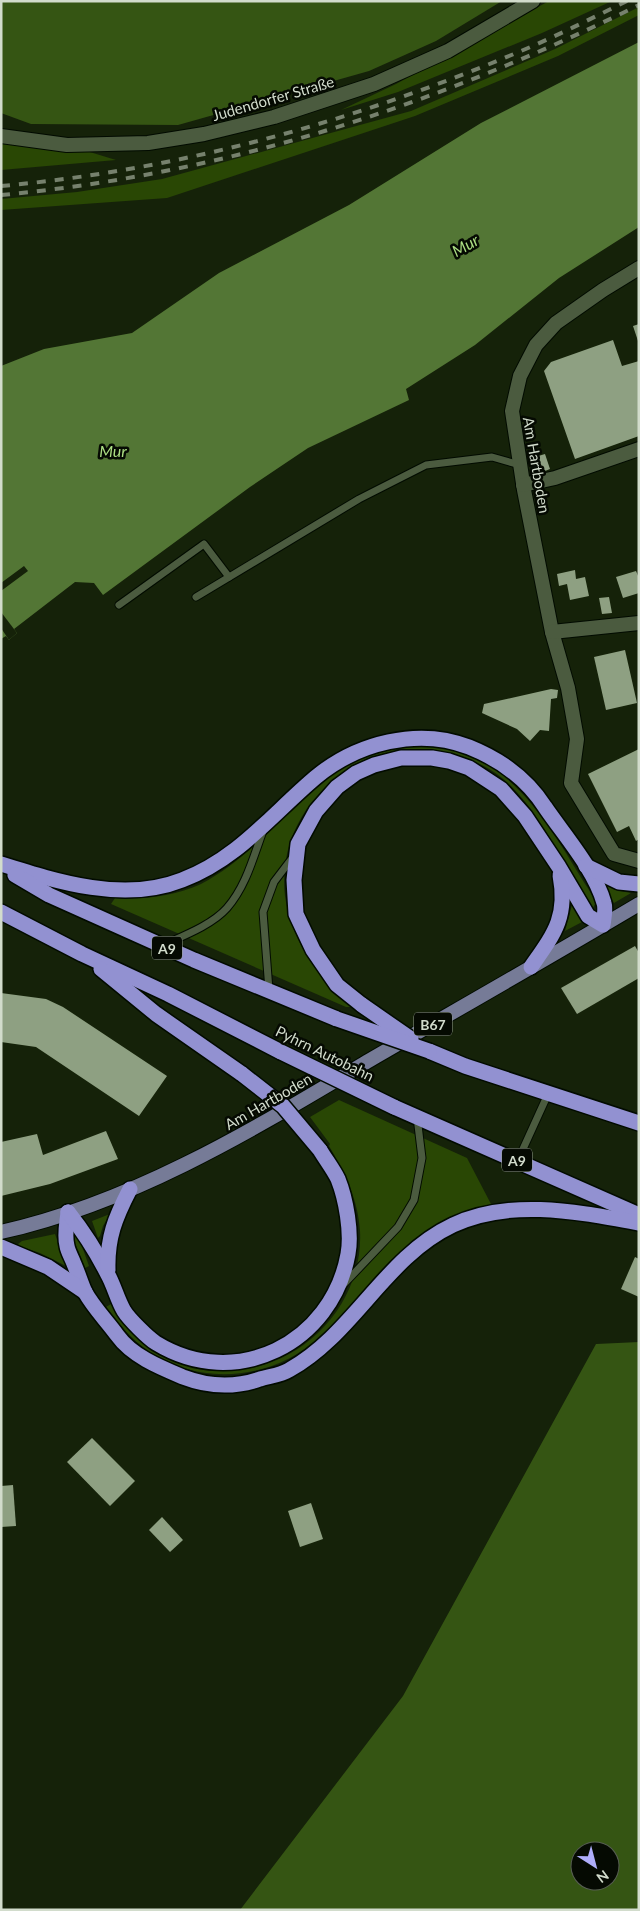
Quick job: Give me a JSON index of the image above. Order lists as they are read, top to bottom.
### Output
{
  "streets": {
    "highway": ["A9", "Pyhrn Autobahn"],
    "main road": ["Am Hartboden", "B67"],
    "street": ["Judendorfer Straße"]
  },
  "water": ["Mur"],
  "north": "bottom right"
}
